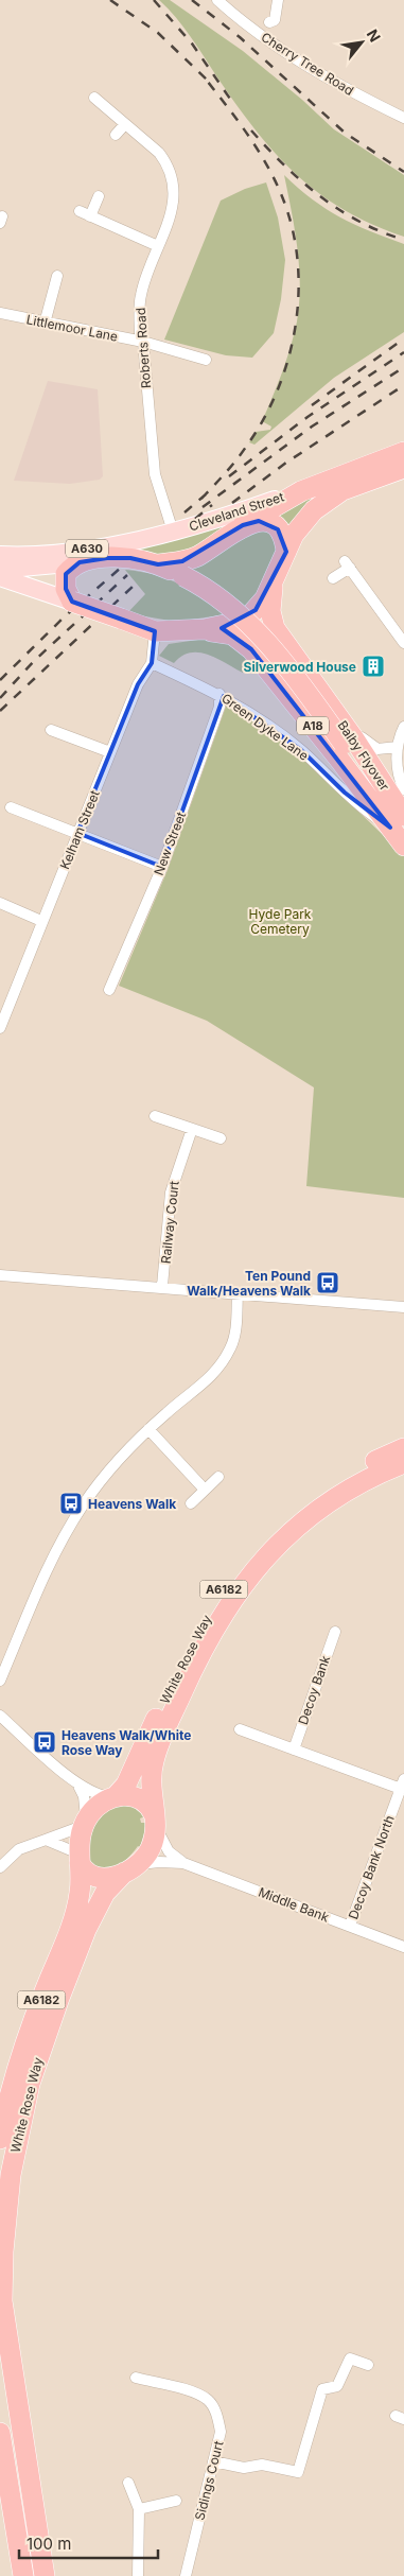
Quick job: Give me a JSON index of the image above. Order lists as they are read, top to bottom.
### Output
{
  "streets": {
    "highway": [
      "Cleveland Street",
      "A630",
      "A18",
      "Balby Flyover",
      "A6182",
      "White Rose Way"
    ],
    "street": [
      "Cherry Tree Road",
      "Littlemoor Lane",
      "Roberts Road",
      "Green Dyke Lane",
      "Kelham Street",
      "New Street",
      "Railway Court",
      "Decoy Bank",
      "Decoy Bank North",
      "Middle Bank",
      "Sidings Court"
    ]
  },
  "crossings": [
    ["Littlemoor Lane", "Roberts Road"],
    ["Roberts Road", "Cleveland Street"],
    ["Roberts Road", "A630"],
    ["Cleveland Street", "A630"],
    ["Cleveland Street", "Balby Flyover"],
    ["A630", "Balby Flyover"],
    ["A18", "Green Dyke Lane"],
    ["A18", "Balby Flyover"],
    ["Green Dyke Lane", "Balby Flyover"],
    ["Green Dyke Lane", "Kelham Street"],
    ["Green Dyke Lane", "New Street"],
    ["Balby Flyover", "Kelham Street"],
    ["White Rose Way", "Middle Bank"],
    ["Decoy Bank North", "Middle Bank"]
  ],
  "parks": ["Hyde Park Cemetery"],
  "places": {
    "building": ["Silverwood House"],
    "bus stop": ["Ten Pound Walk/Heavens Walk", "Heavens Walk", "Heavens Walk/White Rose Way"]
  },
  "scale_bar": "100 m",
  "north": "top right"
}
